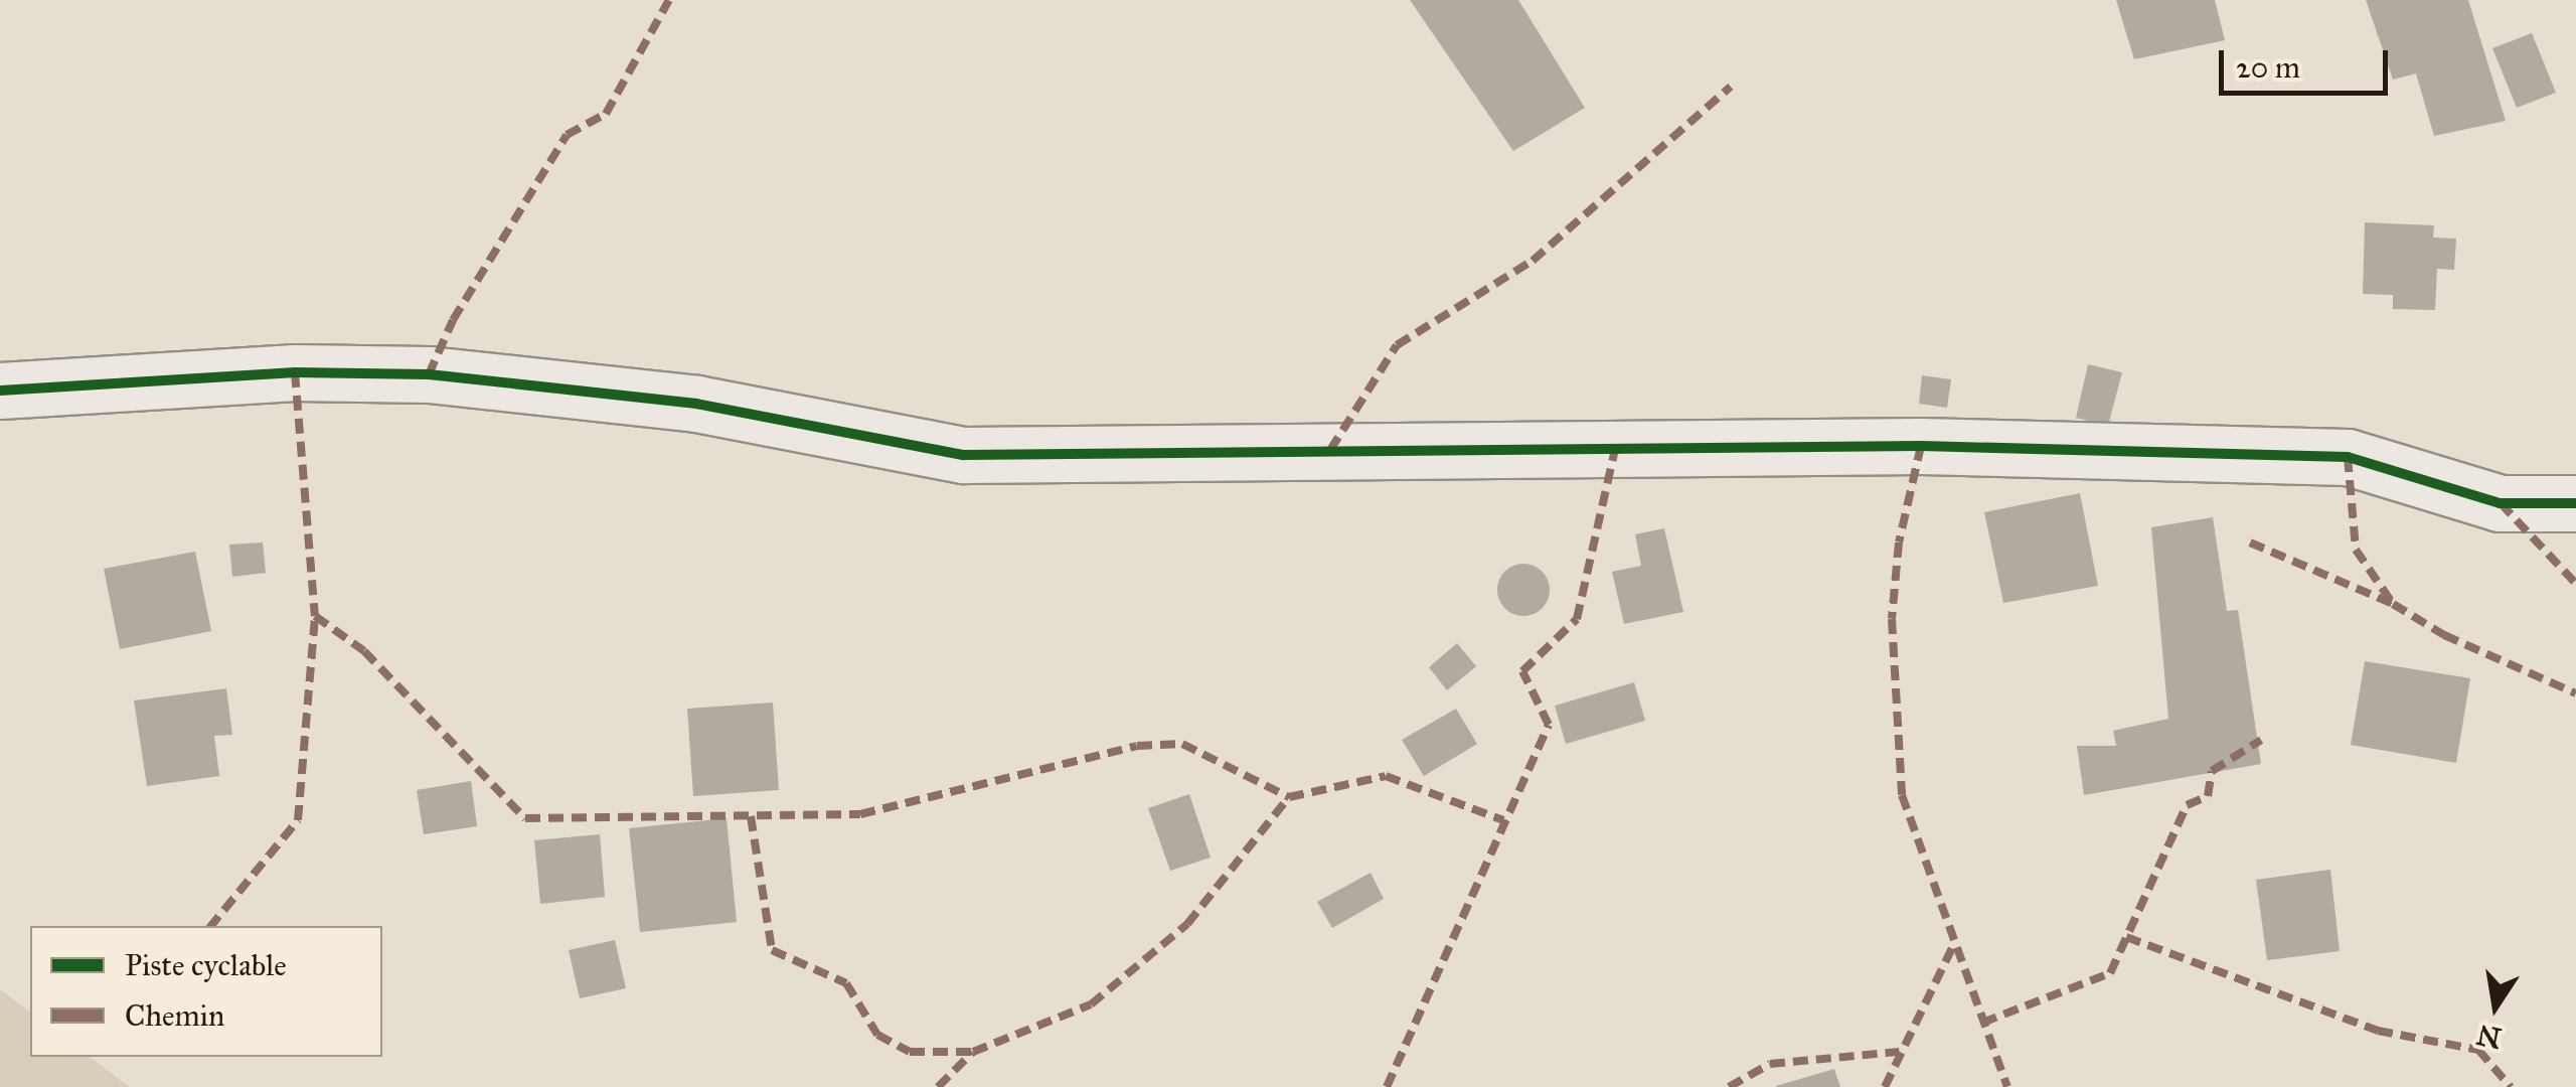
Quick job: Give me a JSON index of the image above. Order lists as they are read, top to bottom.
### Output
{
  "legend": ["Piste cyclable", "Chemin"],
  "scale_bar": "20 m",
  "north": "bottom"
}
